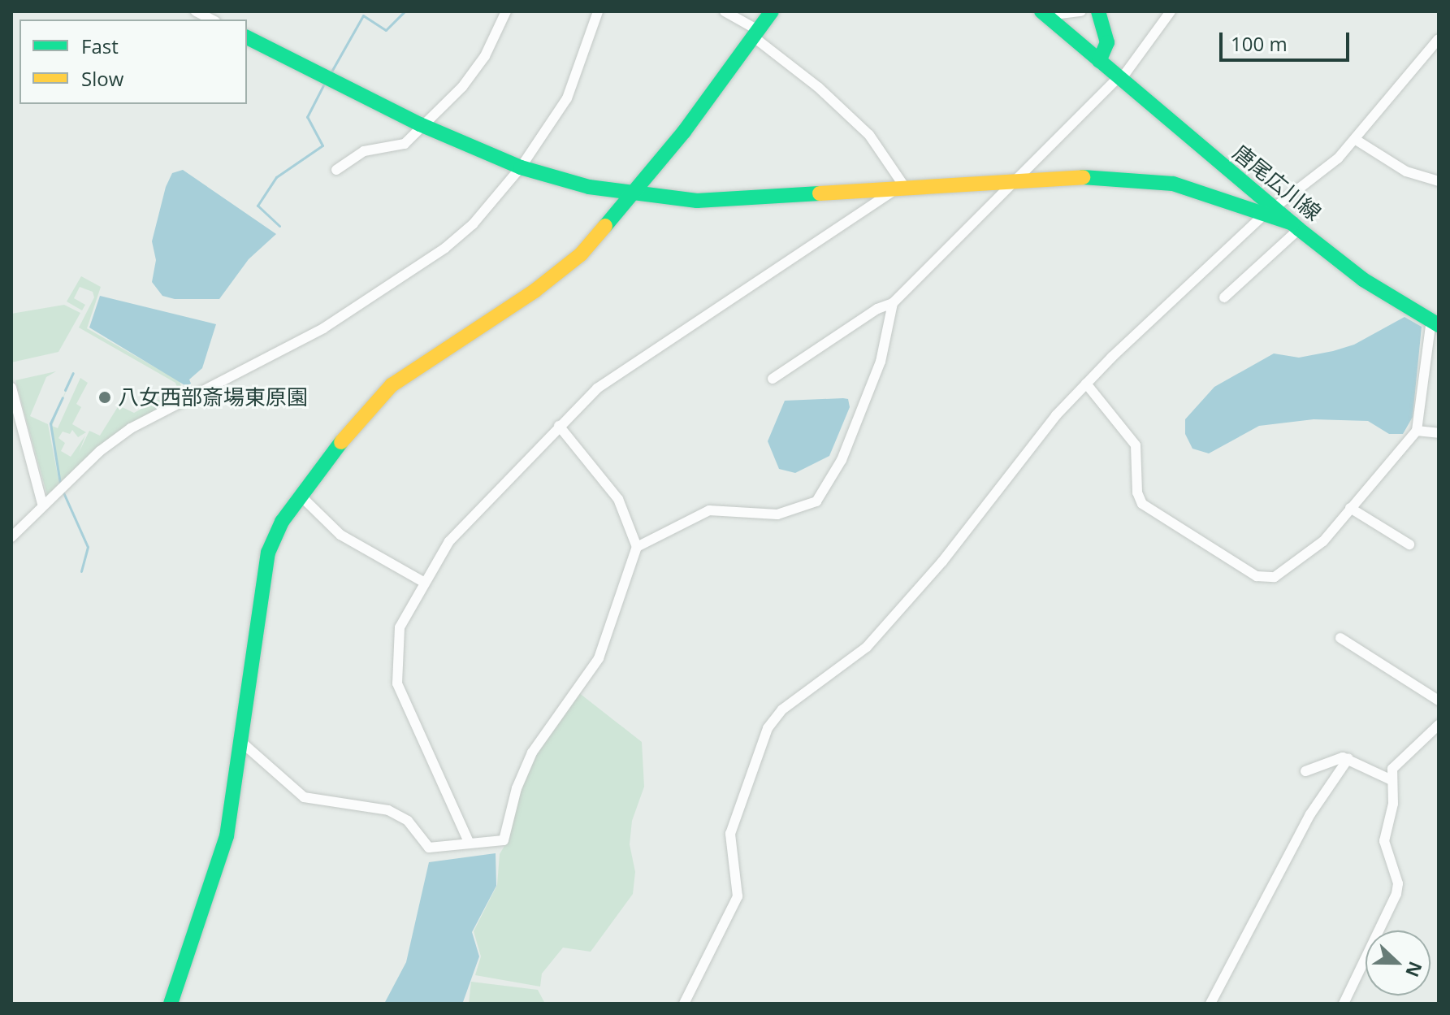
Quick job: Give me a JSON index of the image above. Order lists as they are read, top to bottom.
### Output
{
  "streets": {
    "street": ["唐尾広川線"]
  },
  "places": ["八女西部斎場東原園"],
  "legend": ["Fast", "Slow"],
  "scale_bar": "100 m",
  "north": "right"
}
